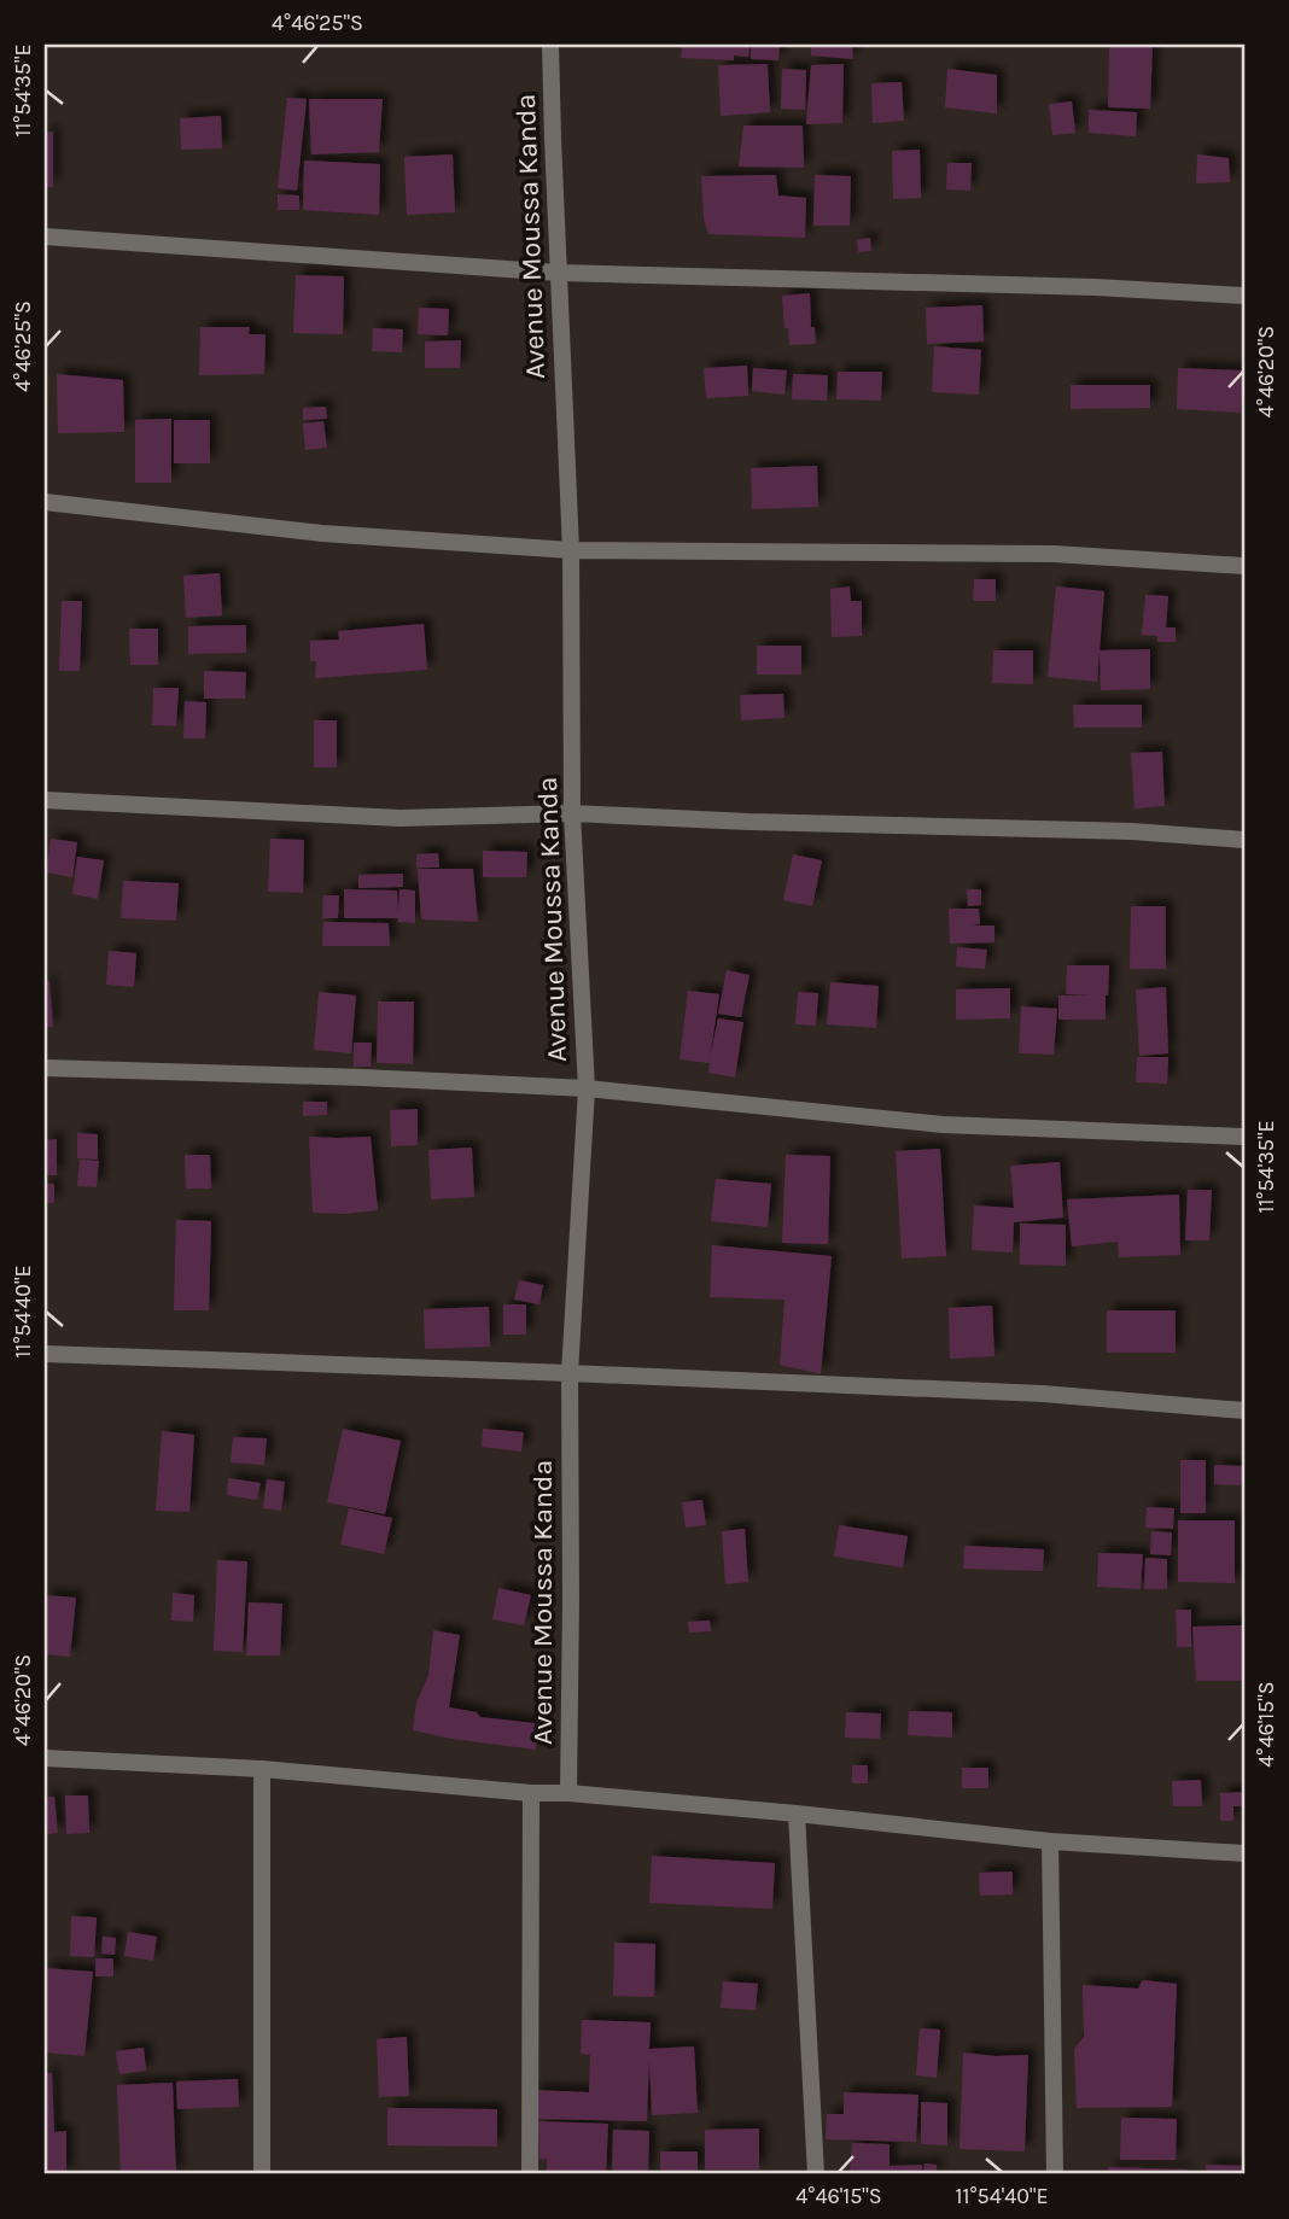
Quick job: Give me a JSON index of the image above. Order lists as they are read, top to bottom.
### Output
{
  "streets": {
    "street": ["Avenue Moussa Kanda"]
  },
  "coordinates": [
    "4°46'25\"S",
    "11°54'35\"E",
    "4°46'20\"S",
    "11°54'40\"E",
    "4°46'15\"S"
  ]
}
